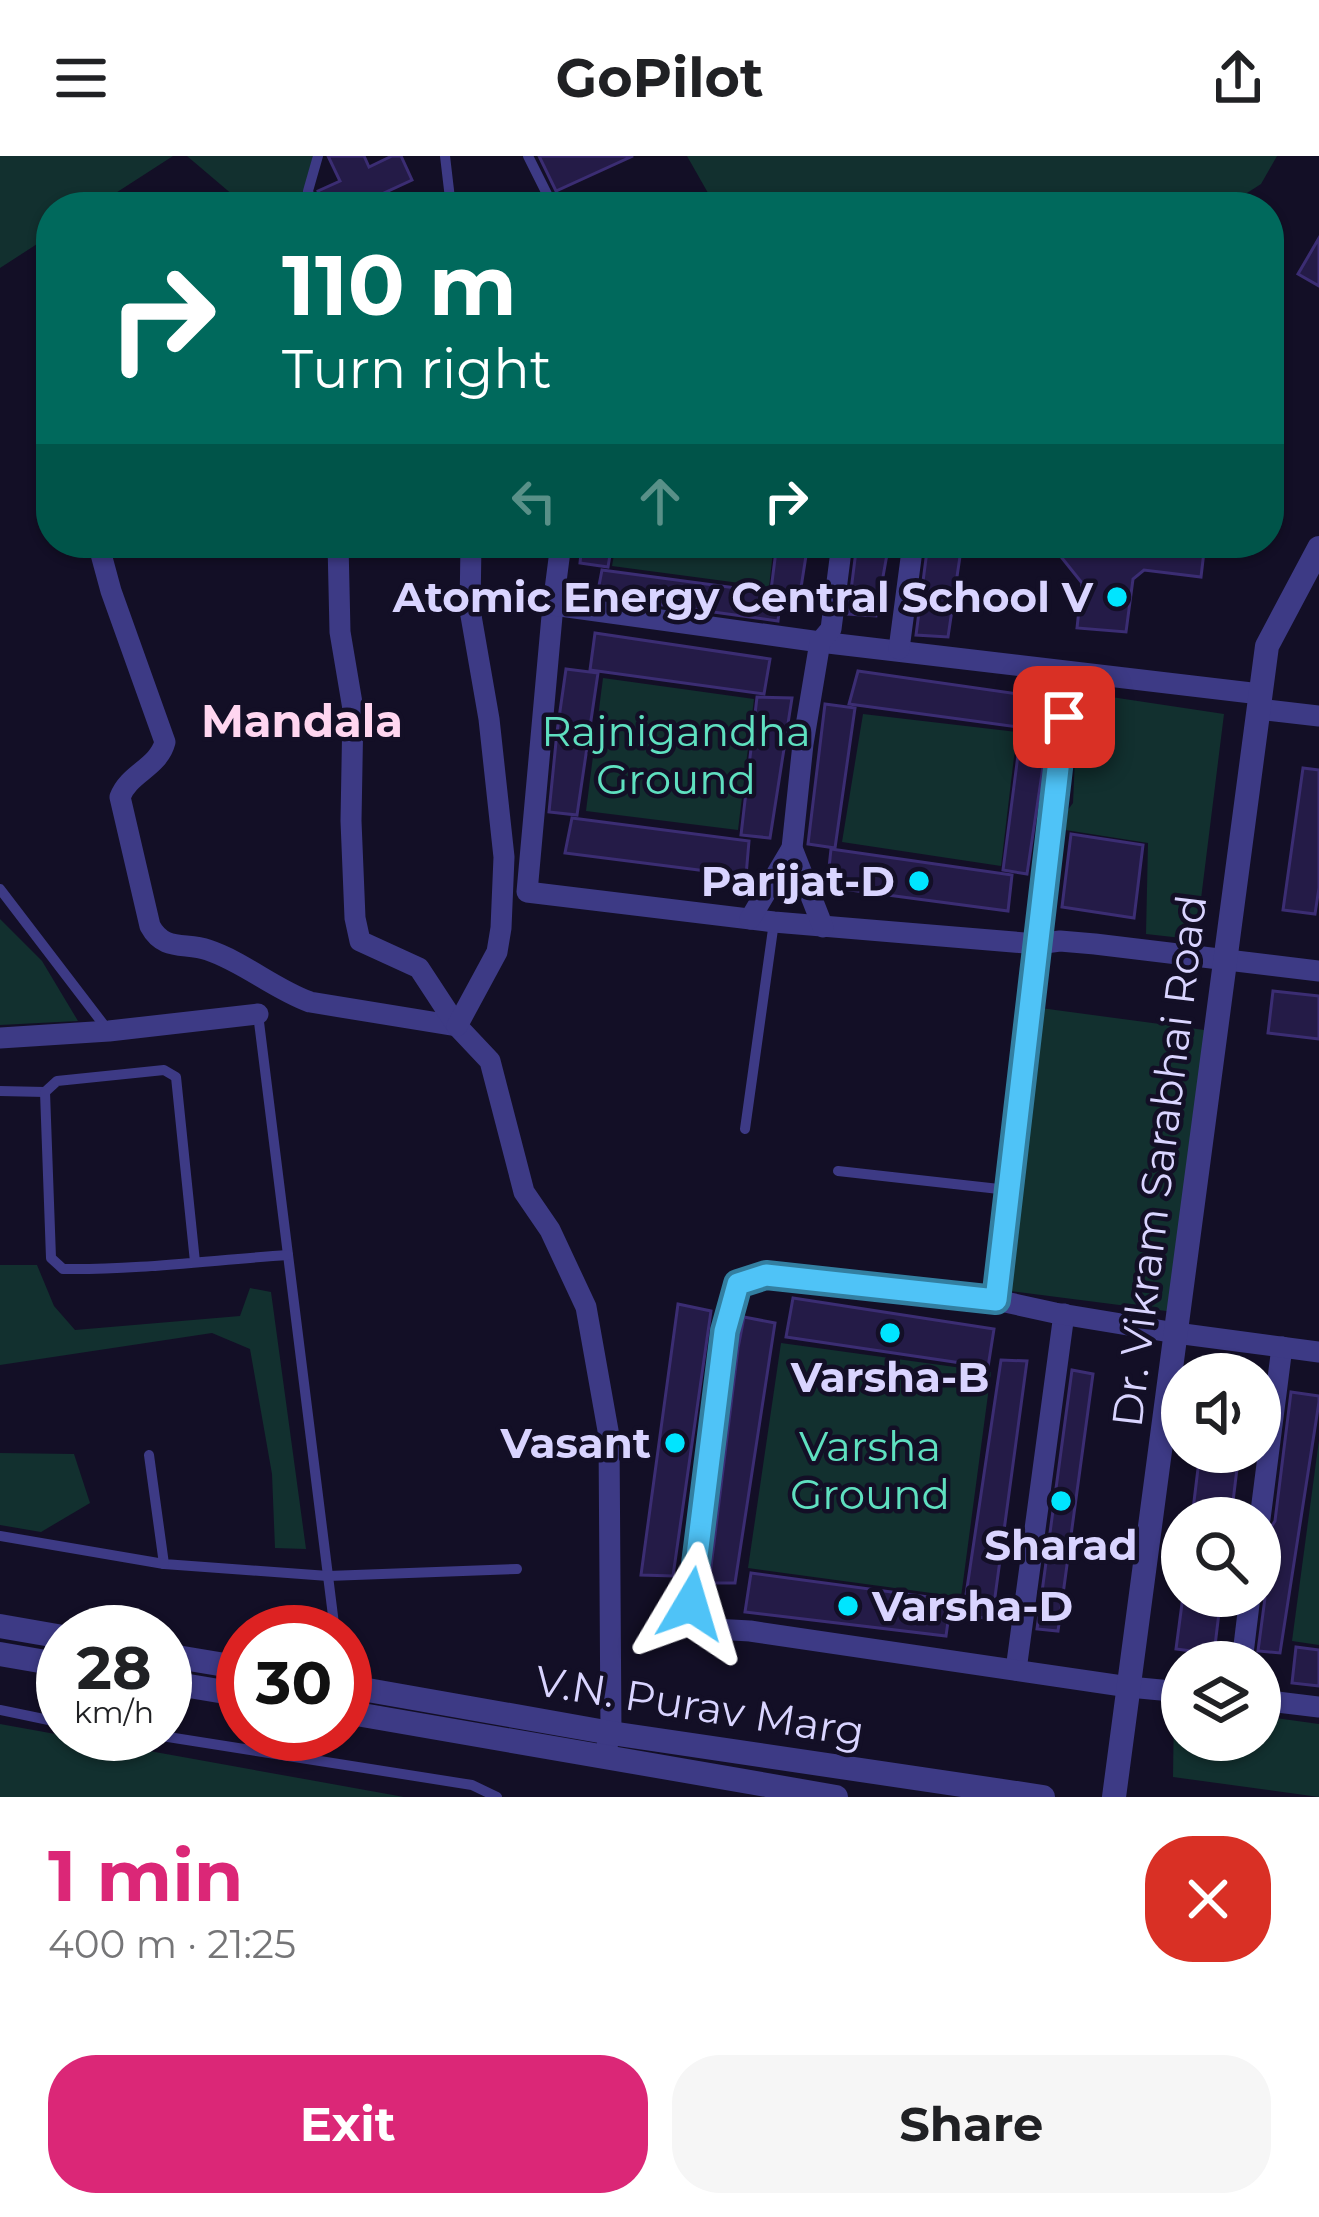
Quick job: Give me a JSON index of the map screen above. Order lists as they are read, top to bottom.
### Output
{
  "streets": {
    "street": ["Dr. Vikram Sarabhai Road", "V.N. Purav Marg"]
  },
  "districts": ["Mandala"],
  "parks": ["Rajnigandha Ground", "Varsha Ground"],
  "places": [
    "Atomic Energy Central School V",
    "Parijat-D",
    "Varsha-B",
    "Vasant",
    "Sharad",
    "Varsha-D"
  ],
  "page": {
    "header": "GoPilot",
    "turn": ["110 m", "Turn right"],
    "speed": "28 km/h",
    "limit": "30",
    "heading": ["1 min", "400 m · 21:25"],
    "buttons": ["Exit", "Share"]
  }
}
